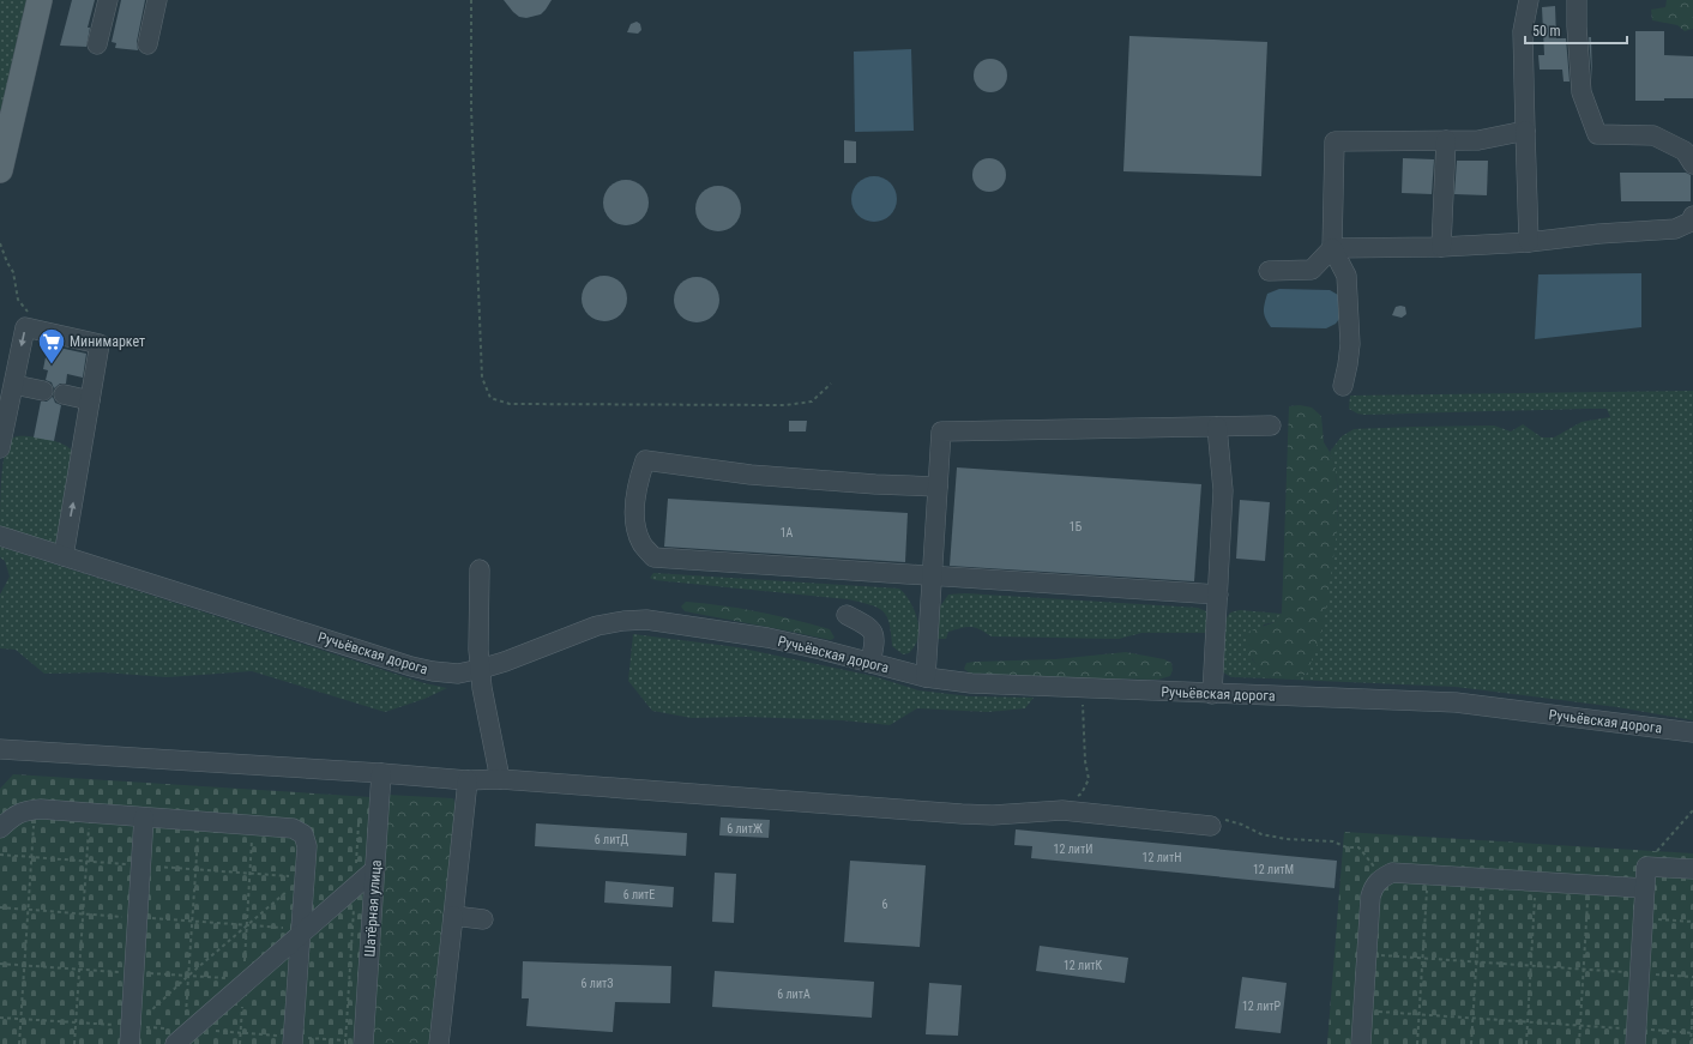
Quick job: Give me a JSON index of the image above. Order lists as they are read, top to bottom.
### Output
{
  "streets": {
    "street": ["Ручьёвская дорога", "Шатёрная улица"]
  },
  "places": {
    "supermarket": ["Минимаркет"]
  },
  "house_numbers": [
    "1Б",
    "1А",
    "6 литЖ",
    "6 литД",
    "12 литИ",
    "12 литН",
    "12 литМ",
    "6 литЕ",
    "6",
    "12 литК",
    "6 литЗ",
    "6 литА",
    "12 литР"
  ],
  "scale_bar": "50 m"
}
